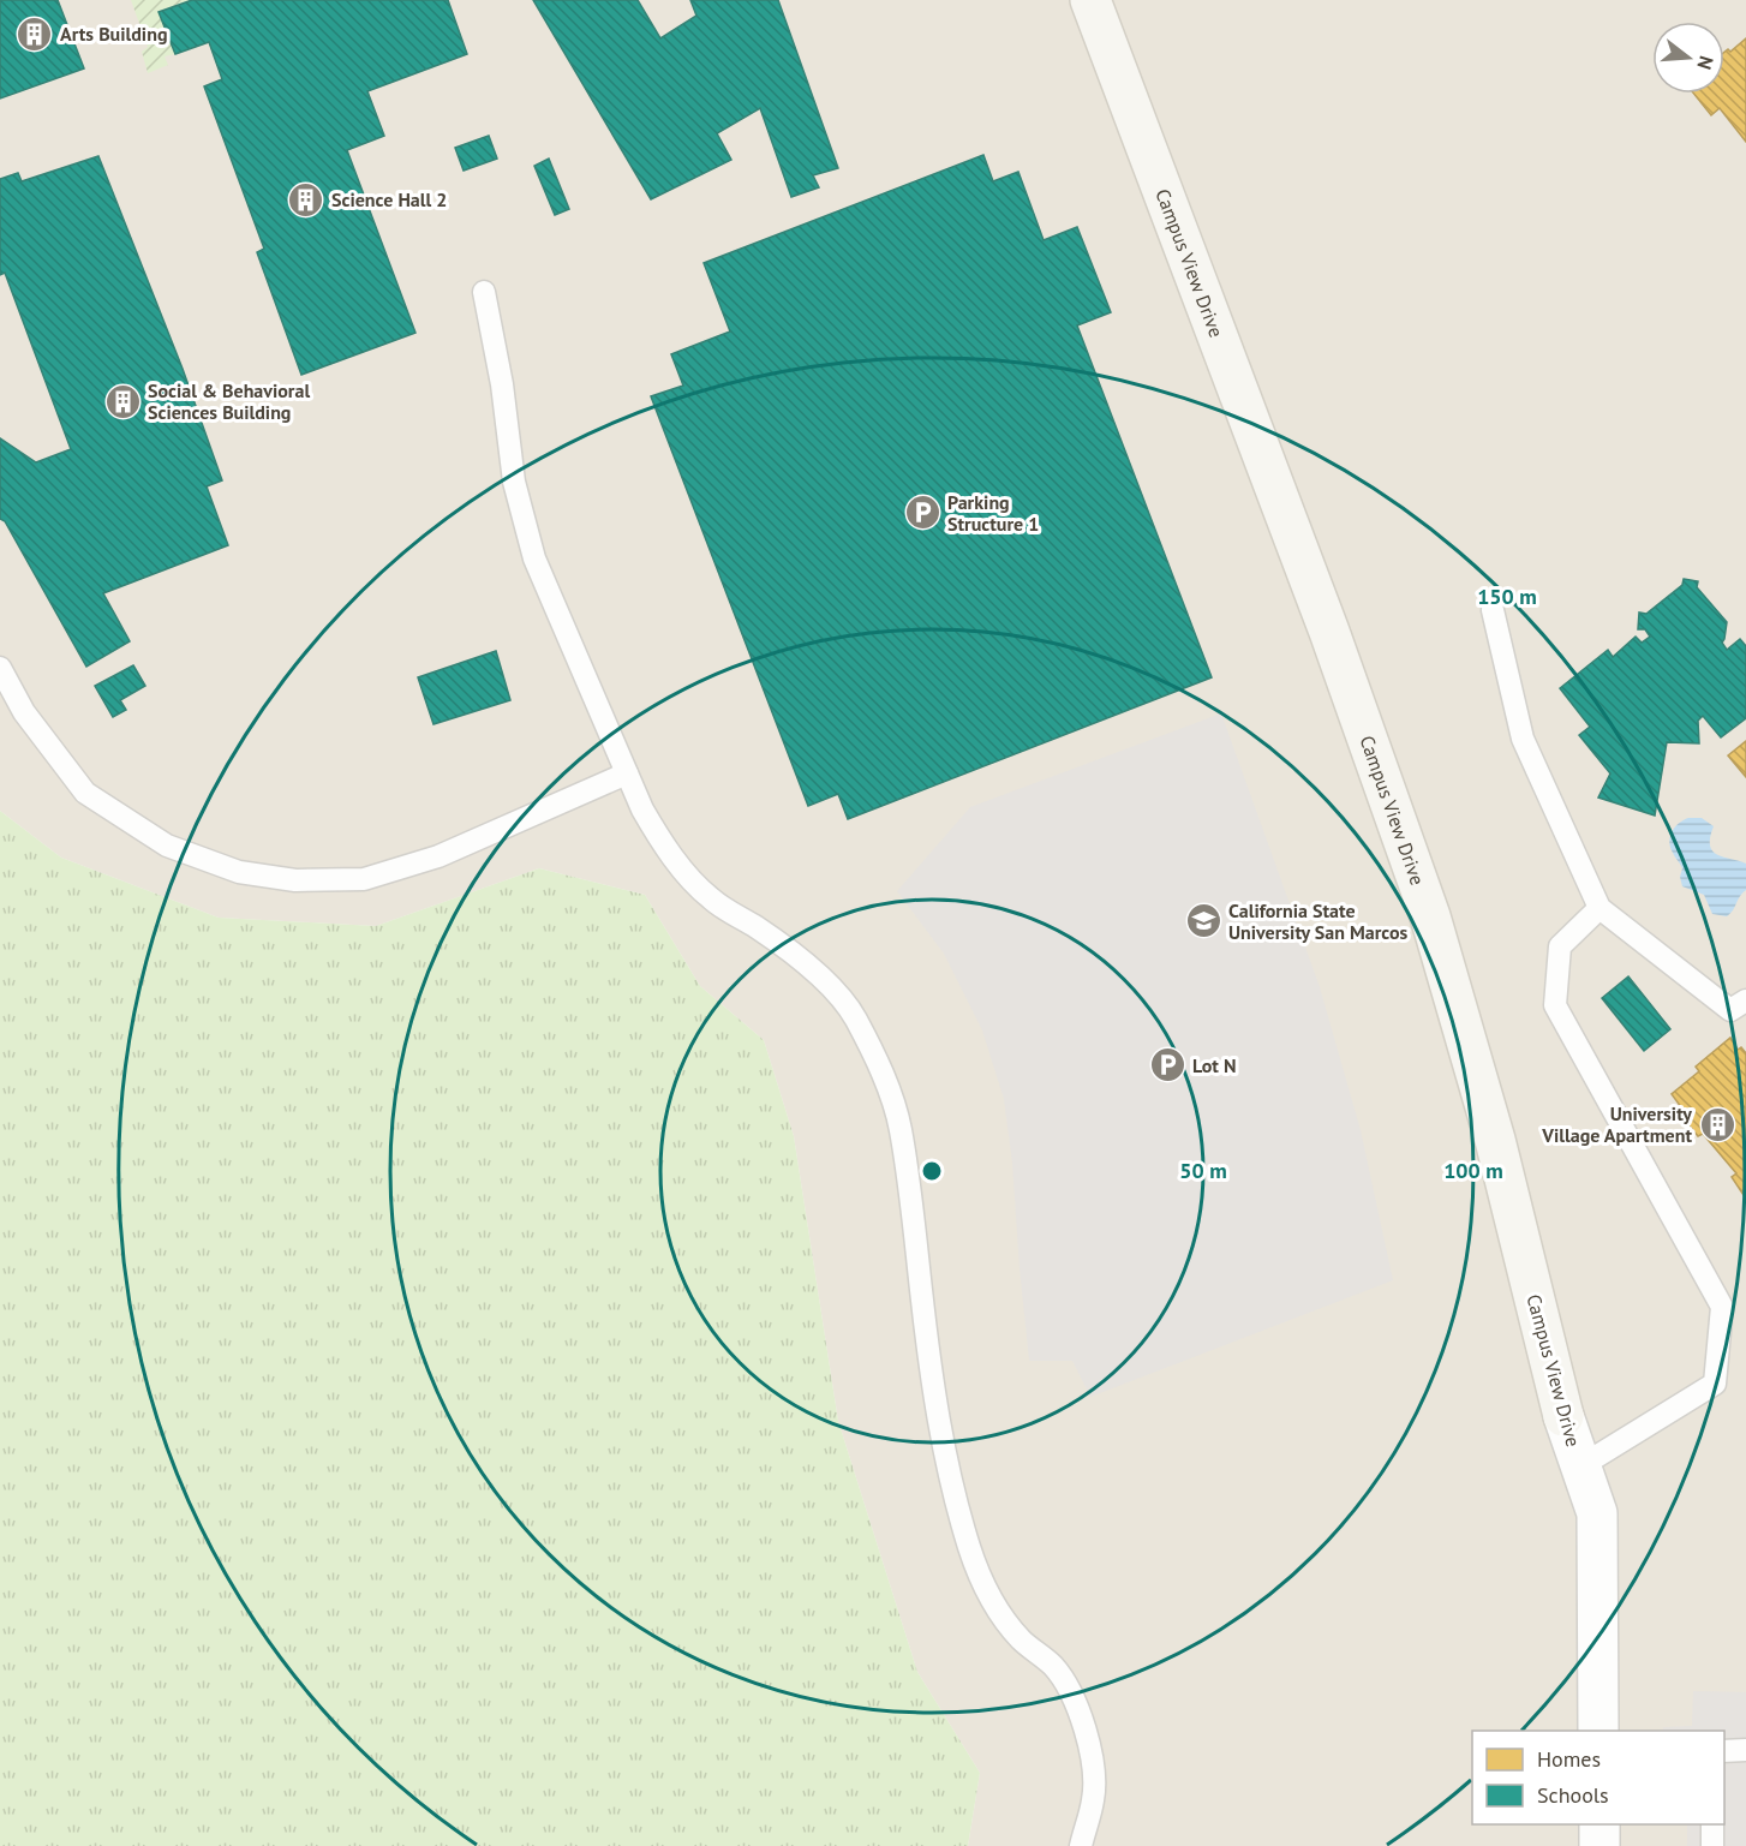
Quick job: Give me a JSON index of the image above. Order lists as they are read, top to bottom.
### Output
{
  "streets": {
    "street": ["Campus View Drive"]
  },
  "places": {
    "building": [
      "Arts Building",
      "Science Hall 2",
      "Social & Behavioral Sciences Building",
      "University Village Apartment"
    ],
    "parking": ["Parking Structure 1", "Lot N"],
    "school or university": ["California State University San Marcos"]
  },
  "legend": ["Homes", "Schools"],
  "north": "right",
  "rings": ["150 m", "50 m", "100 m"]
}
